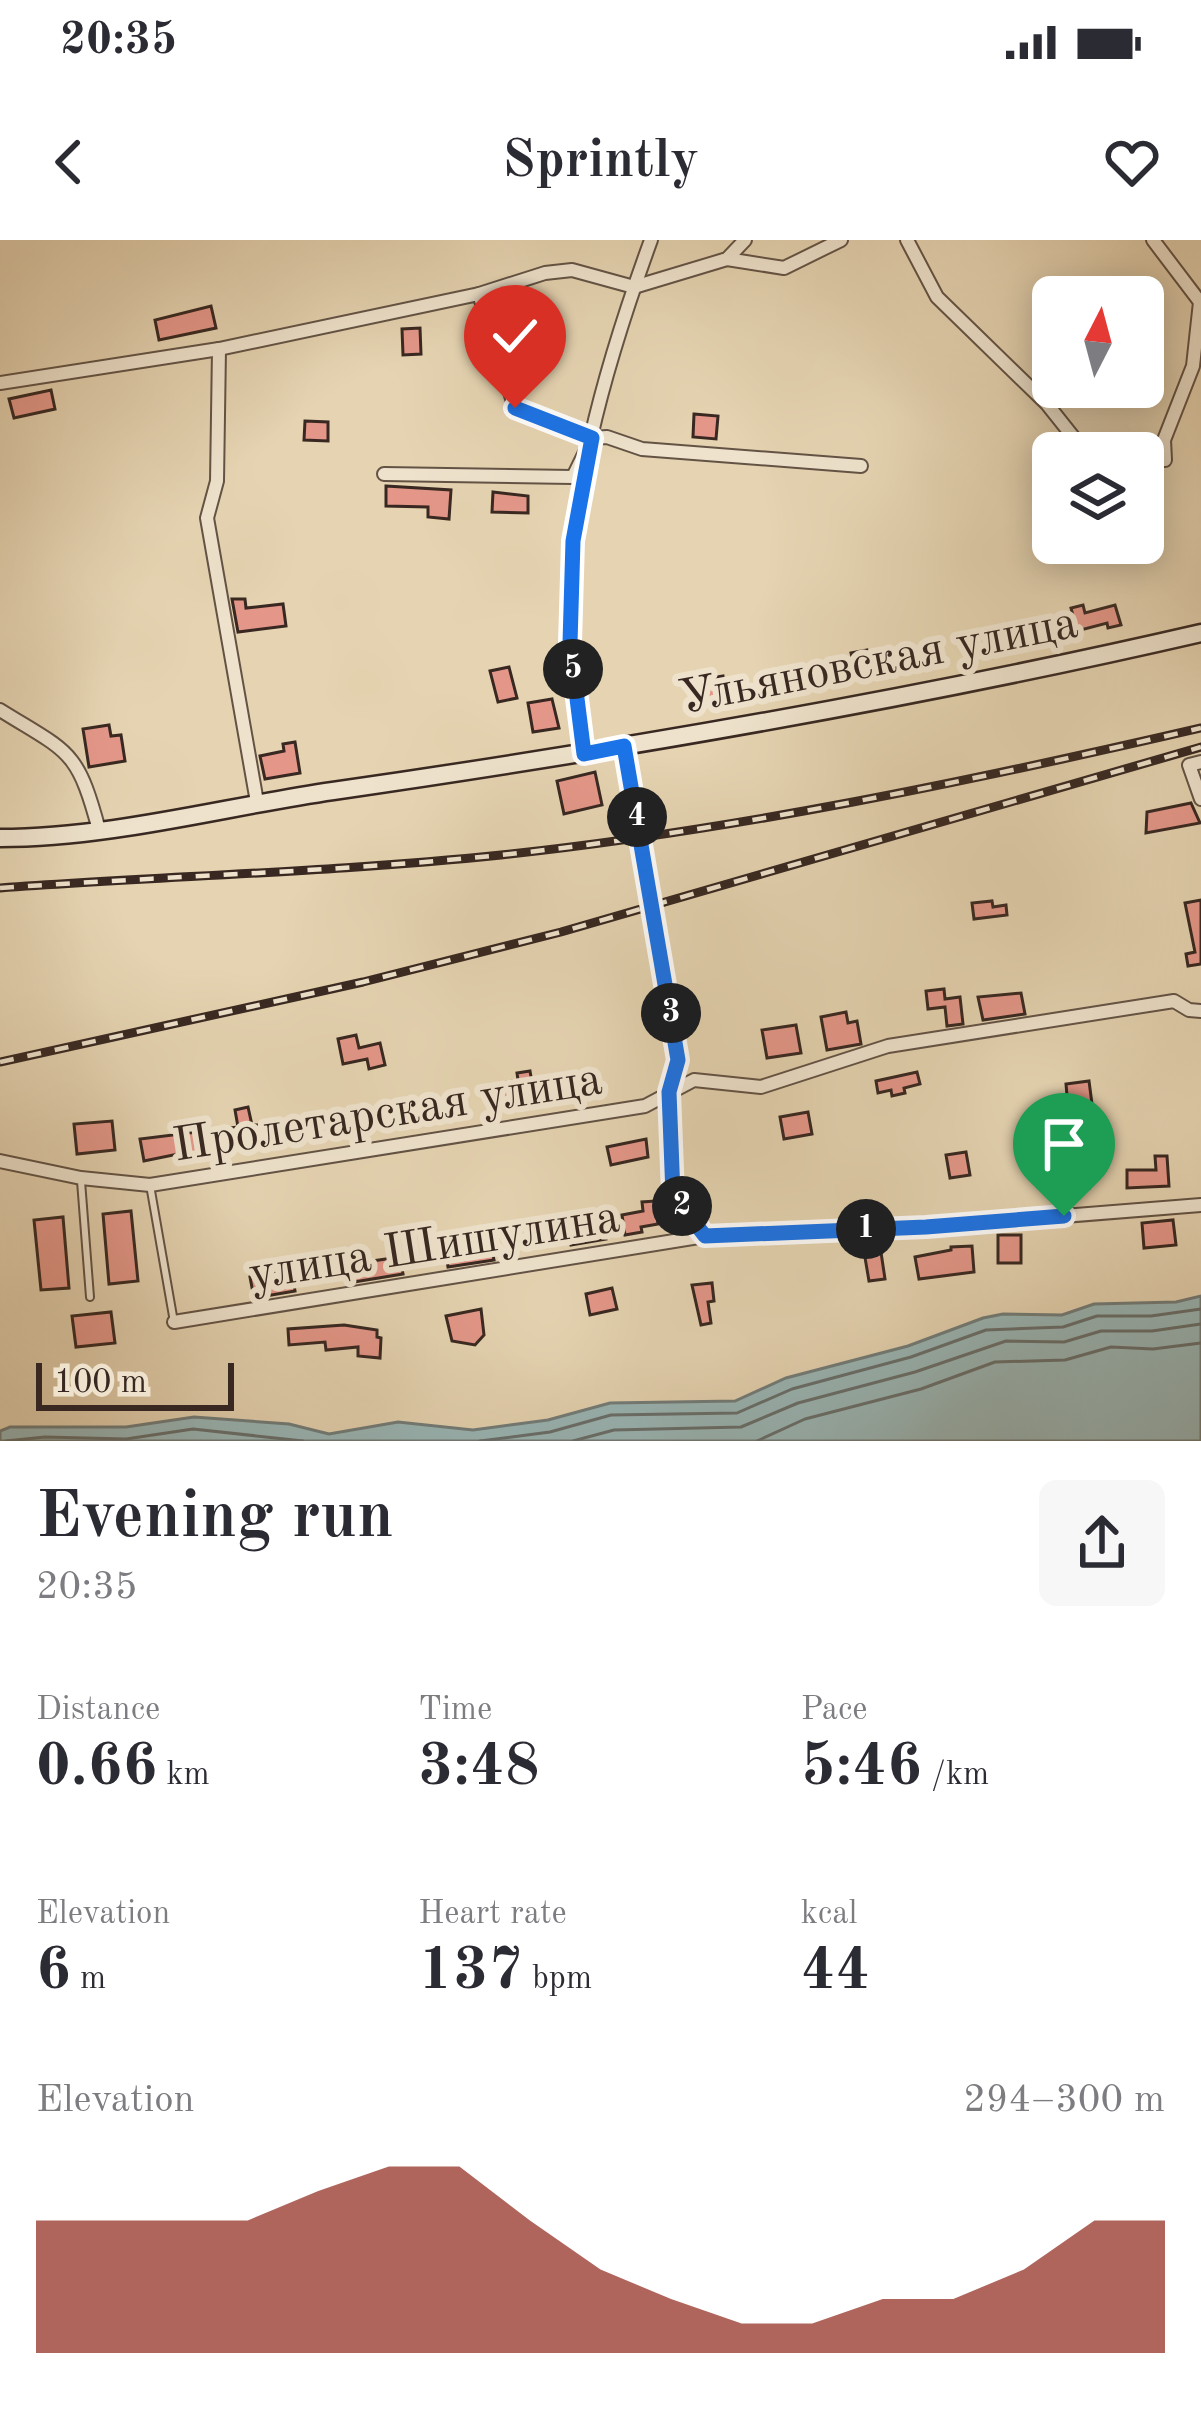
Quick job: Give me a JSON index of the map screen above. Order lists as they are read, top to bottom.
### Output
{
  "streets": {
    "main road": ["Ульяновская улица"],
    "street": ["Пролетарская улица", "улица Шишулина"]
  },
  "scale_bar": "100 m",
  "north": "top",
  "page": {
    "status": "20:35",
    "header": "Sprintly",
    "pins": [
      "5",
      "4",
      "3",
      "2",
      "1"
    ],
    "scale": "100 m",
    "heading": ["Evening run", "20:35"],
    "stats": [
      ["Distance", "0.66 km"],
      ["Time", "3:48"],
      ["Pace", "5:46 /km"],
      ["Elevation", "6 m"],
      ["Heart rate", "137 bpm"],
      ["kcal", "44"]
    ],
    "chart": ["Elevation", "294–300 m"]
  }
}
